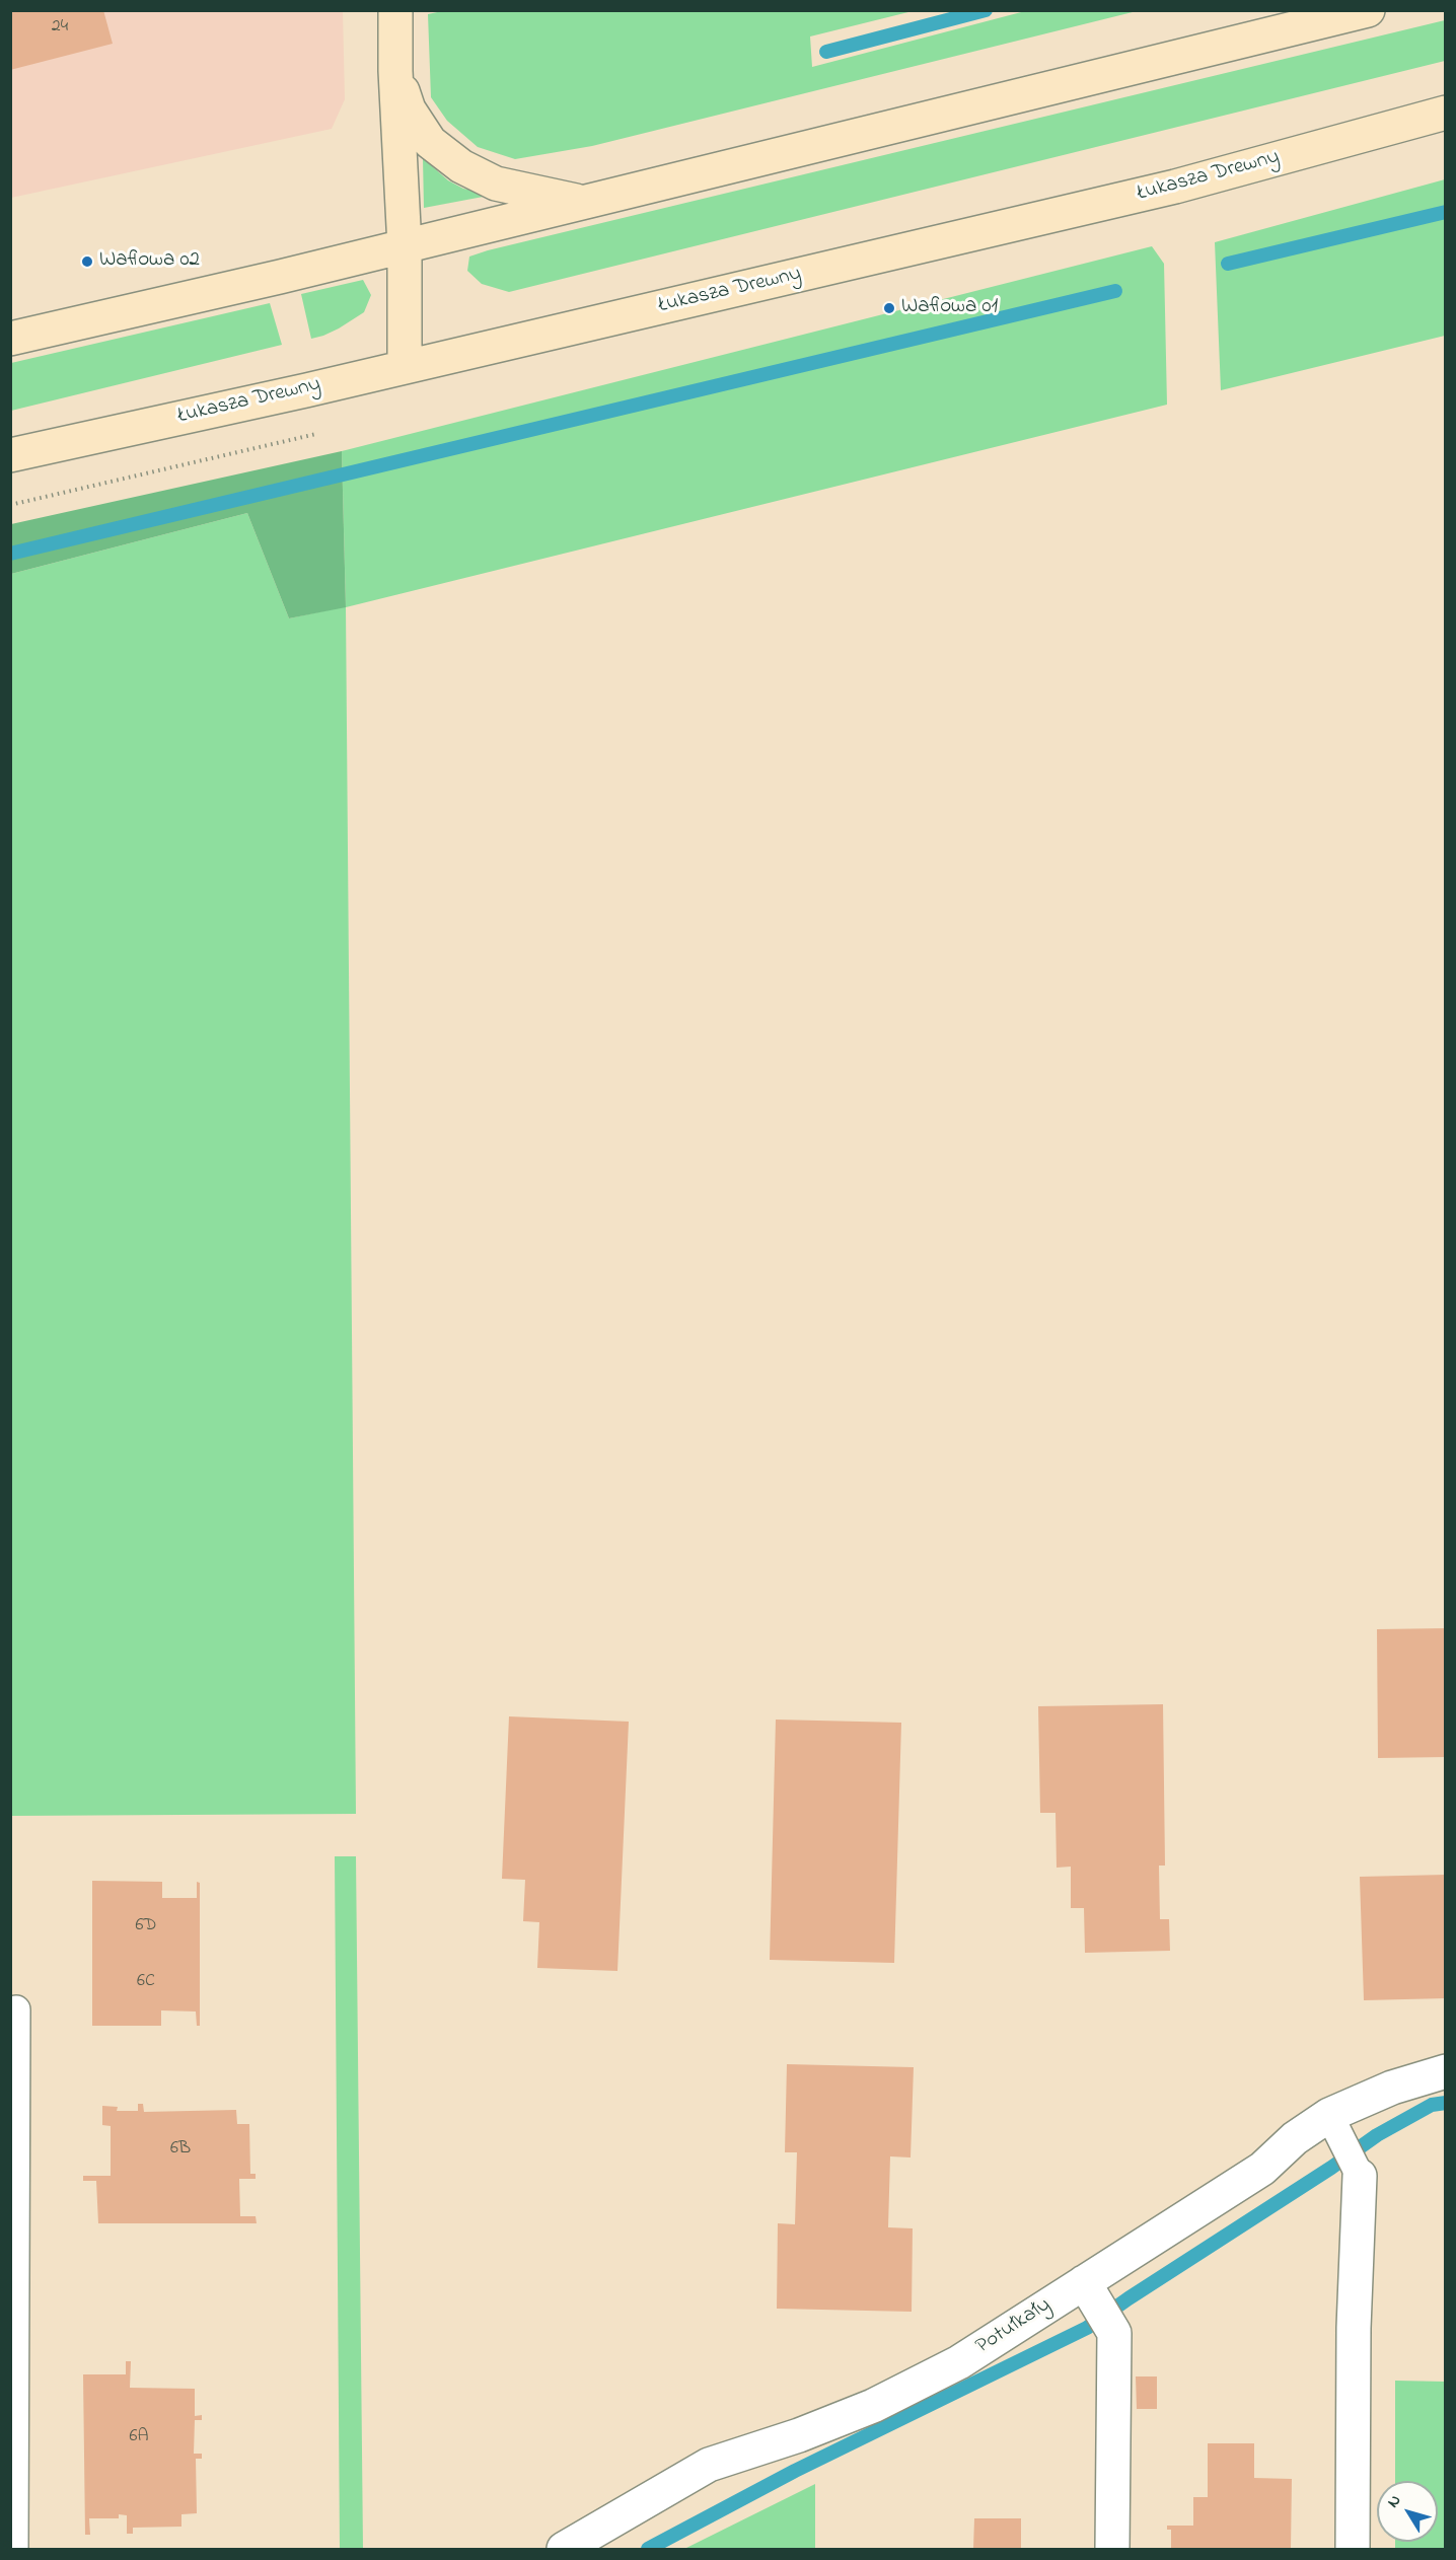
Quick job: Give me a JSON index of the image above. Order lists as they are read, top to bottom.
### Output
{
  "streets": {
    "main road": ["Łukasza Drewny"],
    "street": ["Potułkały"]
  },
  "places": ["Waflowa 02", "Waflowa 01"],
  "house_numbers": [
    "24",
    "6D",
    "6C",
    "6B",
    "6A"
  ],
  "north": "top left"
}
